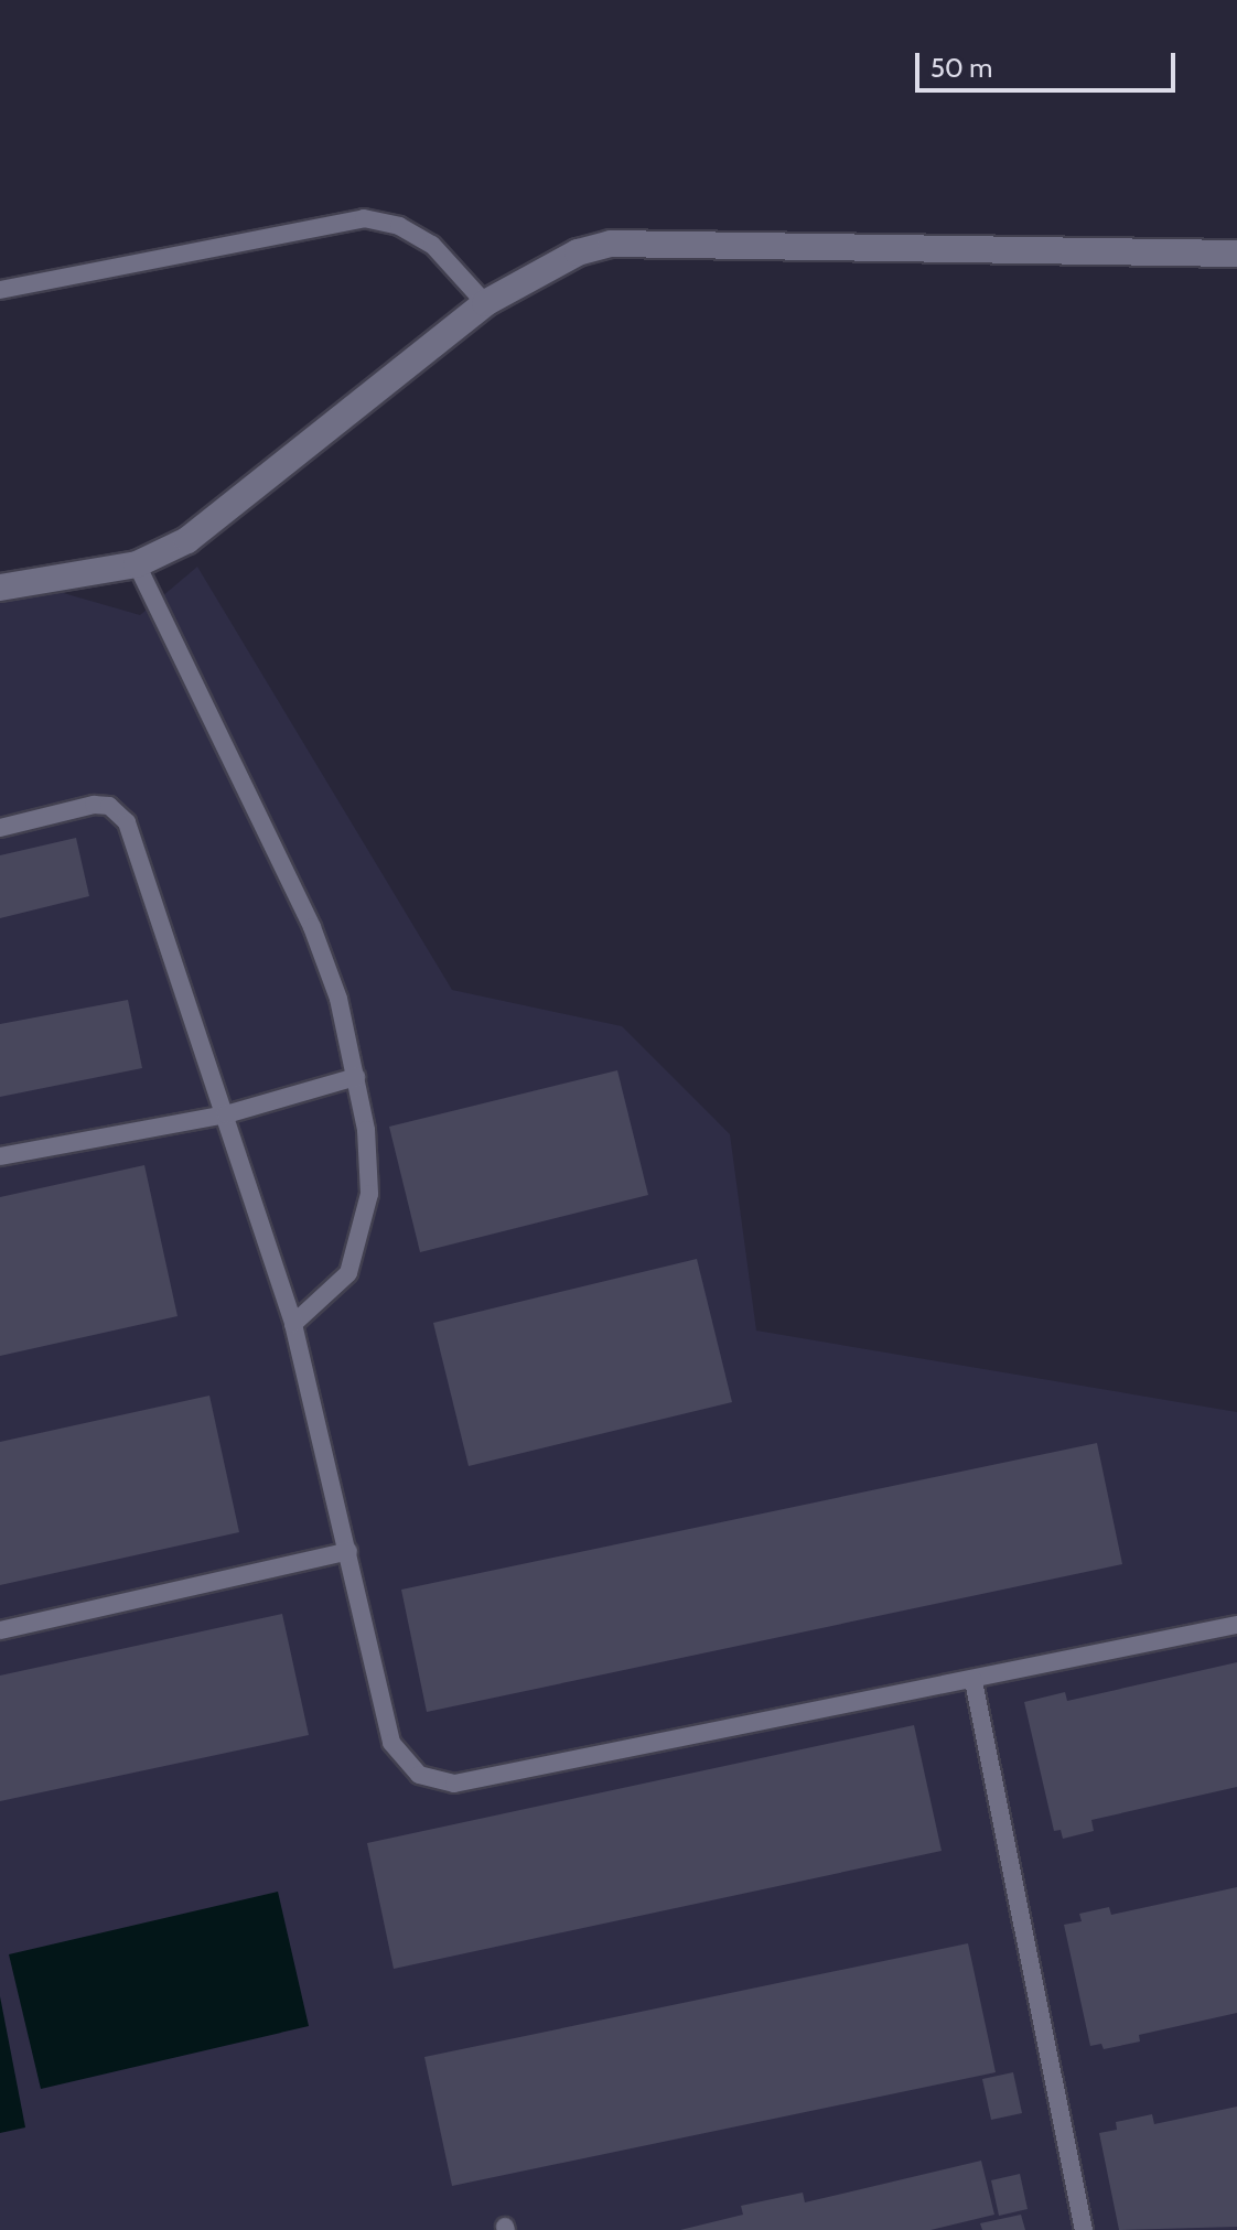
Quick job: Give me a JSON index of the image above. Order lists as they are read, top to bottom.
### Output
{
  "scale_bar": "50 m"
}
